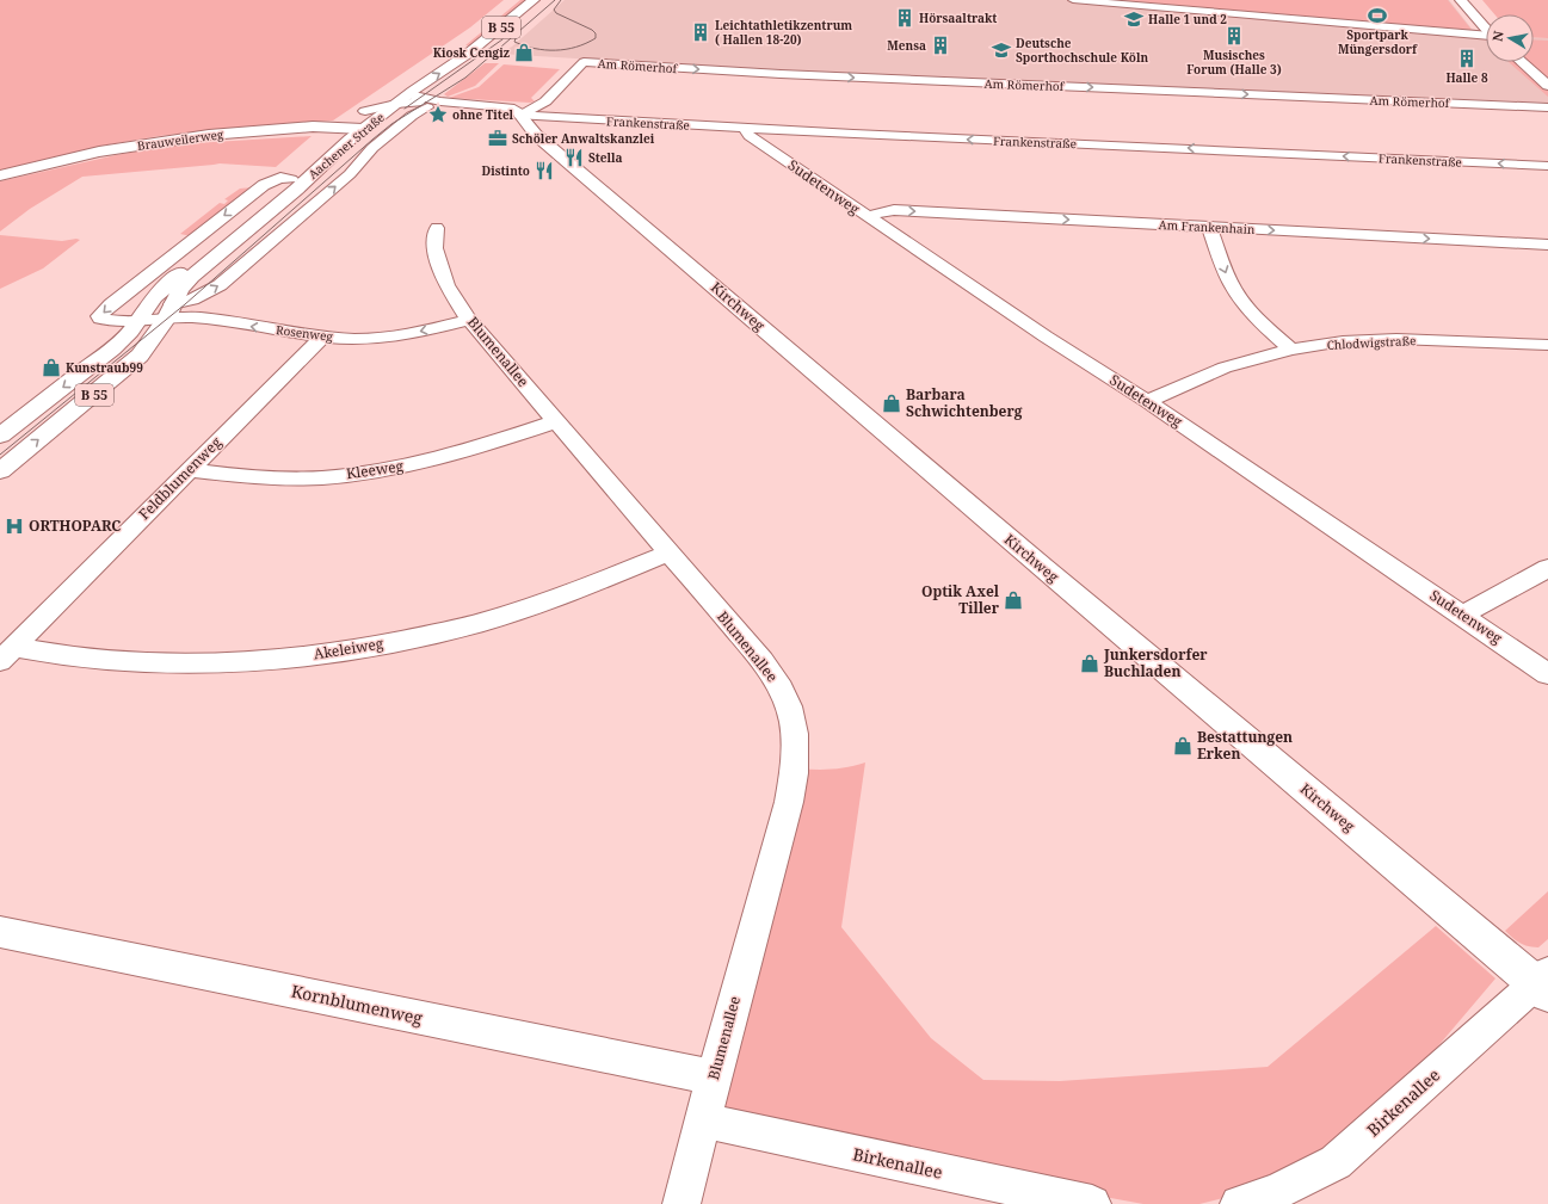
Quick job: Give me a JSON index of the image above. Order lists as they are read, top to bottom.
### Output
{
  "streets": {
    "main road": [
      "B 55",
      "Brauweilerweg",
      "Aachener Straße",
      "Kirchweg"
    ],
    "street": [
      "Am Römerhof",
      "Frankenstraße",
      "Sudetenweg",
      "Am Frankenhain",
      "Rosenweg",
      "Chlodwigstraße",
      "Blumenallee",
      "Kleeweg",
      "Feldblumenweg",
      "Akeleiweg",
      "Kornblumenweg",
      "Birkenallee"
    ]
  },
  "crossings": [
    ["Am Römerhof", "Frankenstraße"],
    ["Am Römerhof", "Kirchweg"],
    ["Frankenstraße", "Sudetenweg"],
    ["Frankenstraße", "Kirchweg"],
    ["Brauweilerweg", "Aachener Straße"],
    ["Aachener Straße", "Rosenweg"],
    ["Sudetenweg", "Am Frankenhain"],
    ["Sudetenweg", "Chlodwigstraße"],
    ["Kirchweg", "Birkenallee"],
    ["Rosenweg", "Blumenallee"],
    ["Rosenweg", "Feldblumenweg"],
    ["Blumenallee", "Kleeweg"],
    ["Blumenallee", "Akeleiweg"],
    ["Blumenallee", "Kornblumenweg"],
    ["Blumenallee", "Birkenallee"],
    ["Kleeweg", "Feldblumenweg"],
    ["Feldblumenweg", "Akeleiweg"]
  ],
  "one_way": ["Rosenweg"],
  "places": {
    "sports": ["Sportpark Müngersdorf"],
    "building": [
      "Hörsaaltrakt",
      "Leichtathletikzentrum ( Hallen 18-20)",
      "Musisches Forum (Halle 3)",
      "Mensa",
      "Halle 8"
    ],
    "school or university": ["Halle 1 und 2", "Deutsche Sporthochschule Köln"],
    "shop": [
      "Kiosk Cengiz",
      "Kunstraub99",
      "Barbara Schwichtenberg",
      "Optik Axel Tiller",
      "Junkersdorfer Buchladen",
      "Bestattungen Erken"
    ],
    "place": ["ohne Titel"],
    "office": ["Schöler Anwaltskanzlei"],
    "restaurant": ["Stella", "Distinto"],
    "hospital": ["ORTHOPARC"]
  },
  "north": "left"
}
